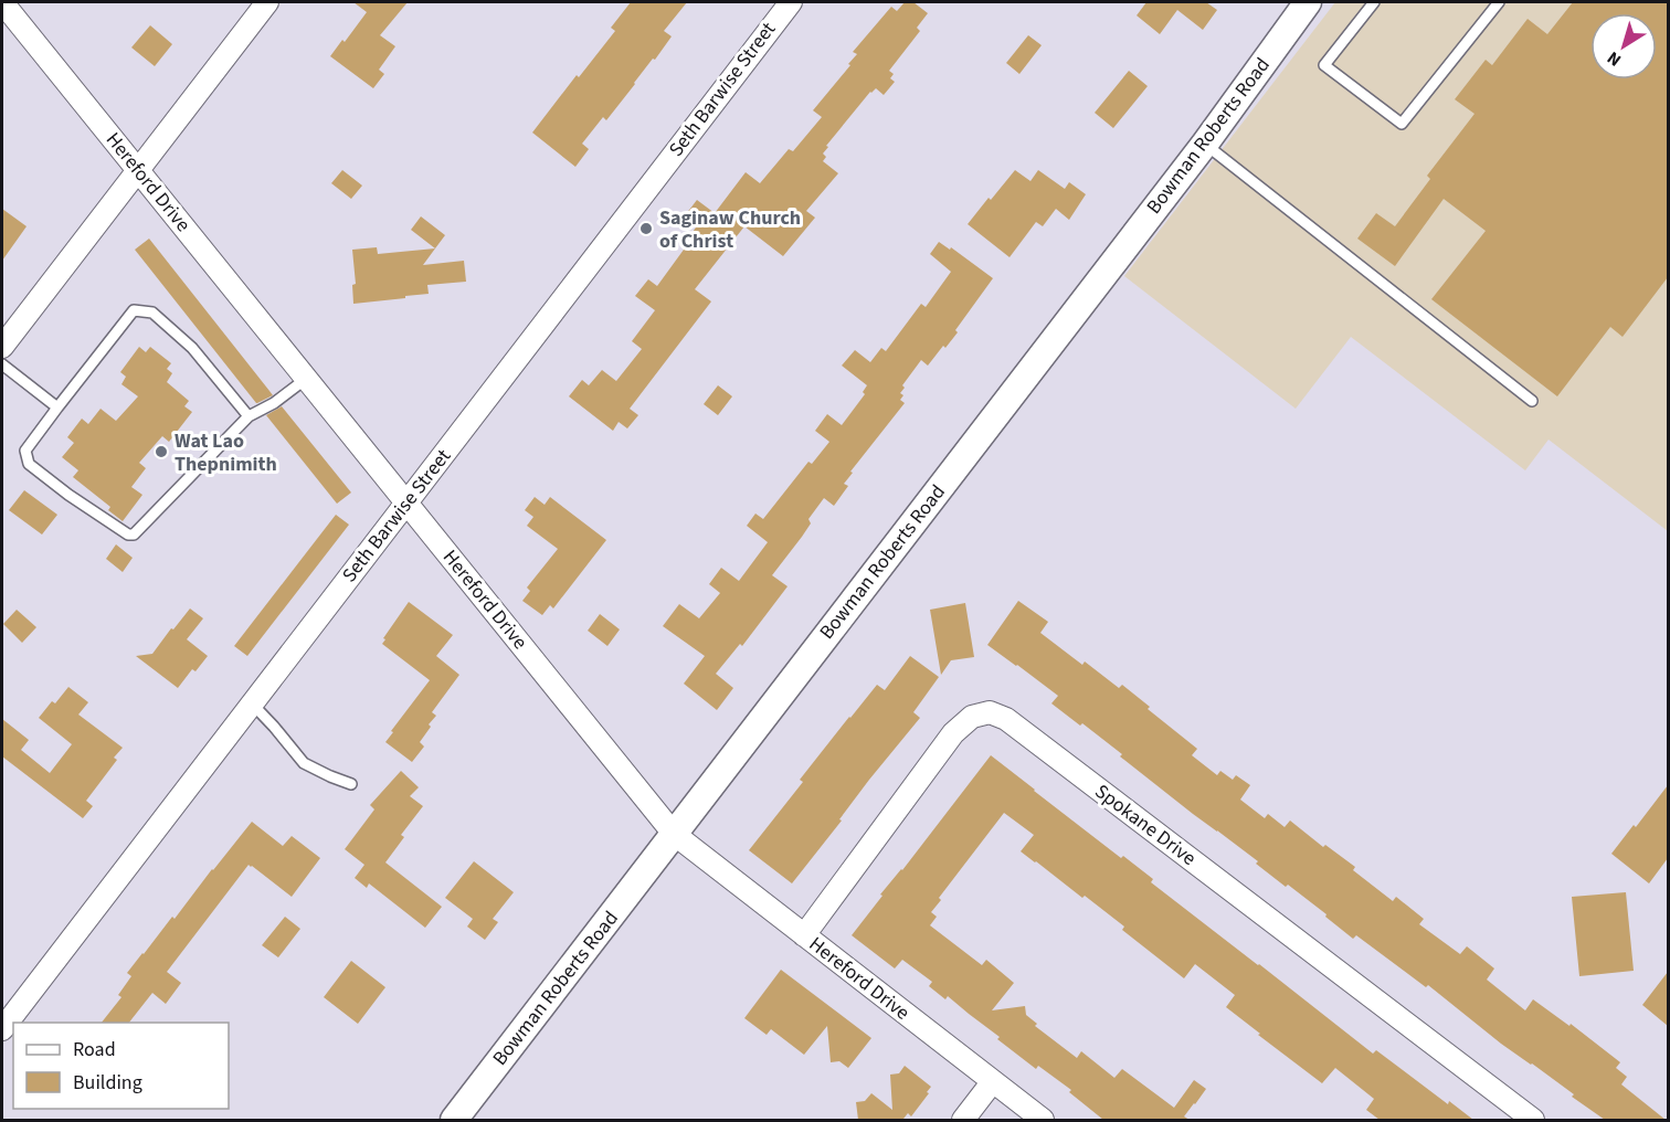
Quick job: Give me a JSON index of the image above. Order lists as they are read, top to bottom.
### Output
{
  "streets": {
    "street": [
      "Seth Barwise Street",
      "Bowman Roberts Road",
      "Hereford Drive",
      "Spokane Drive"
    ]
  },
  "crossings": [
    ["Seth Barwise Street", "Hereford Drive"],
    ["Bowman Roberts Road", "Hereford Drive"],
    ["Hereford Drive", "Spokane Drive"]
  ],
  "places": ["Saginaw Church of Christ", "Wat Lao Thepnimith"],
  "legend": ["Road", "Building"],
  "north": "bottom left"
}
